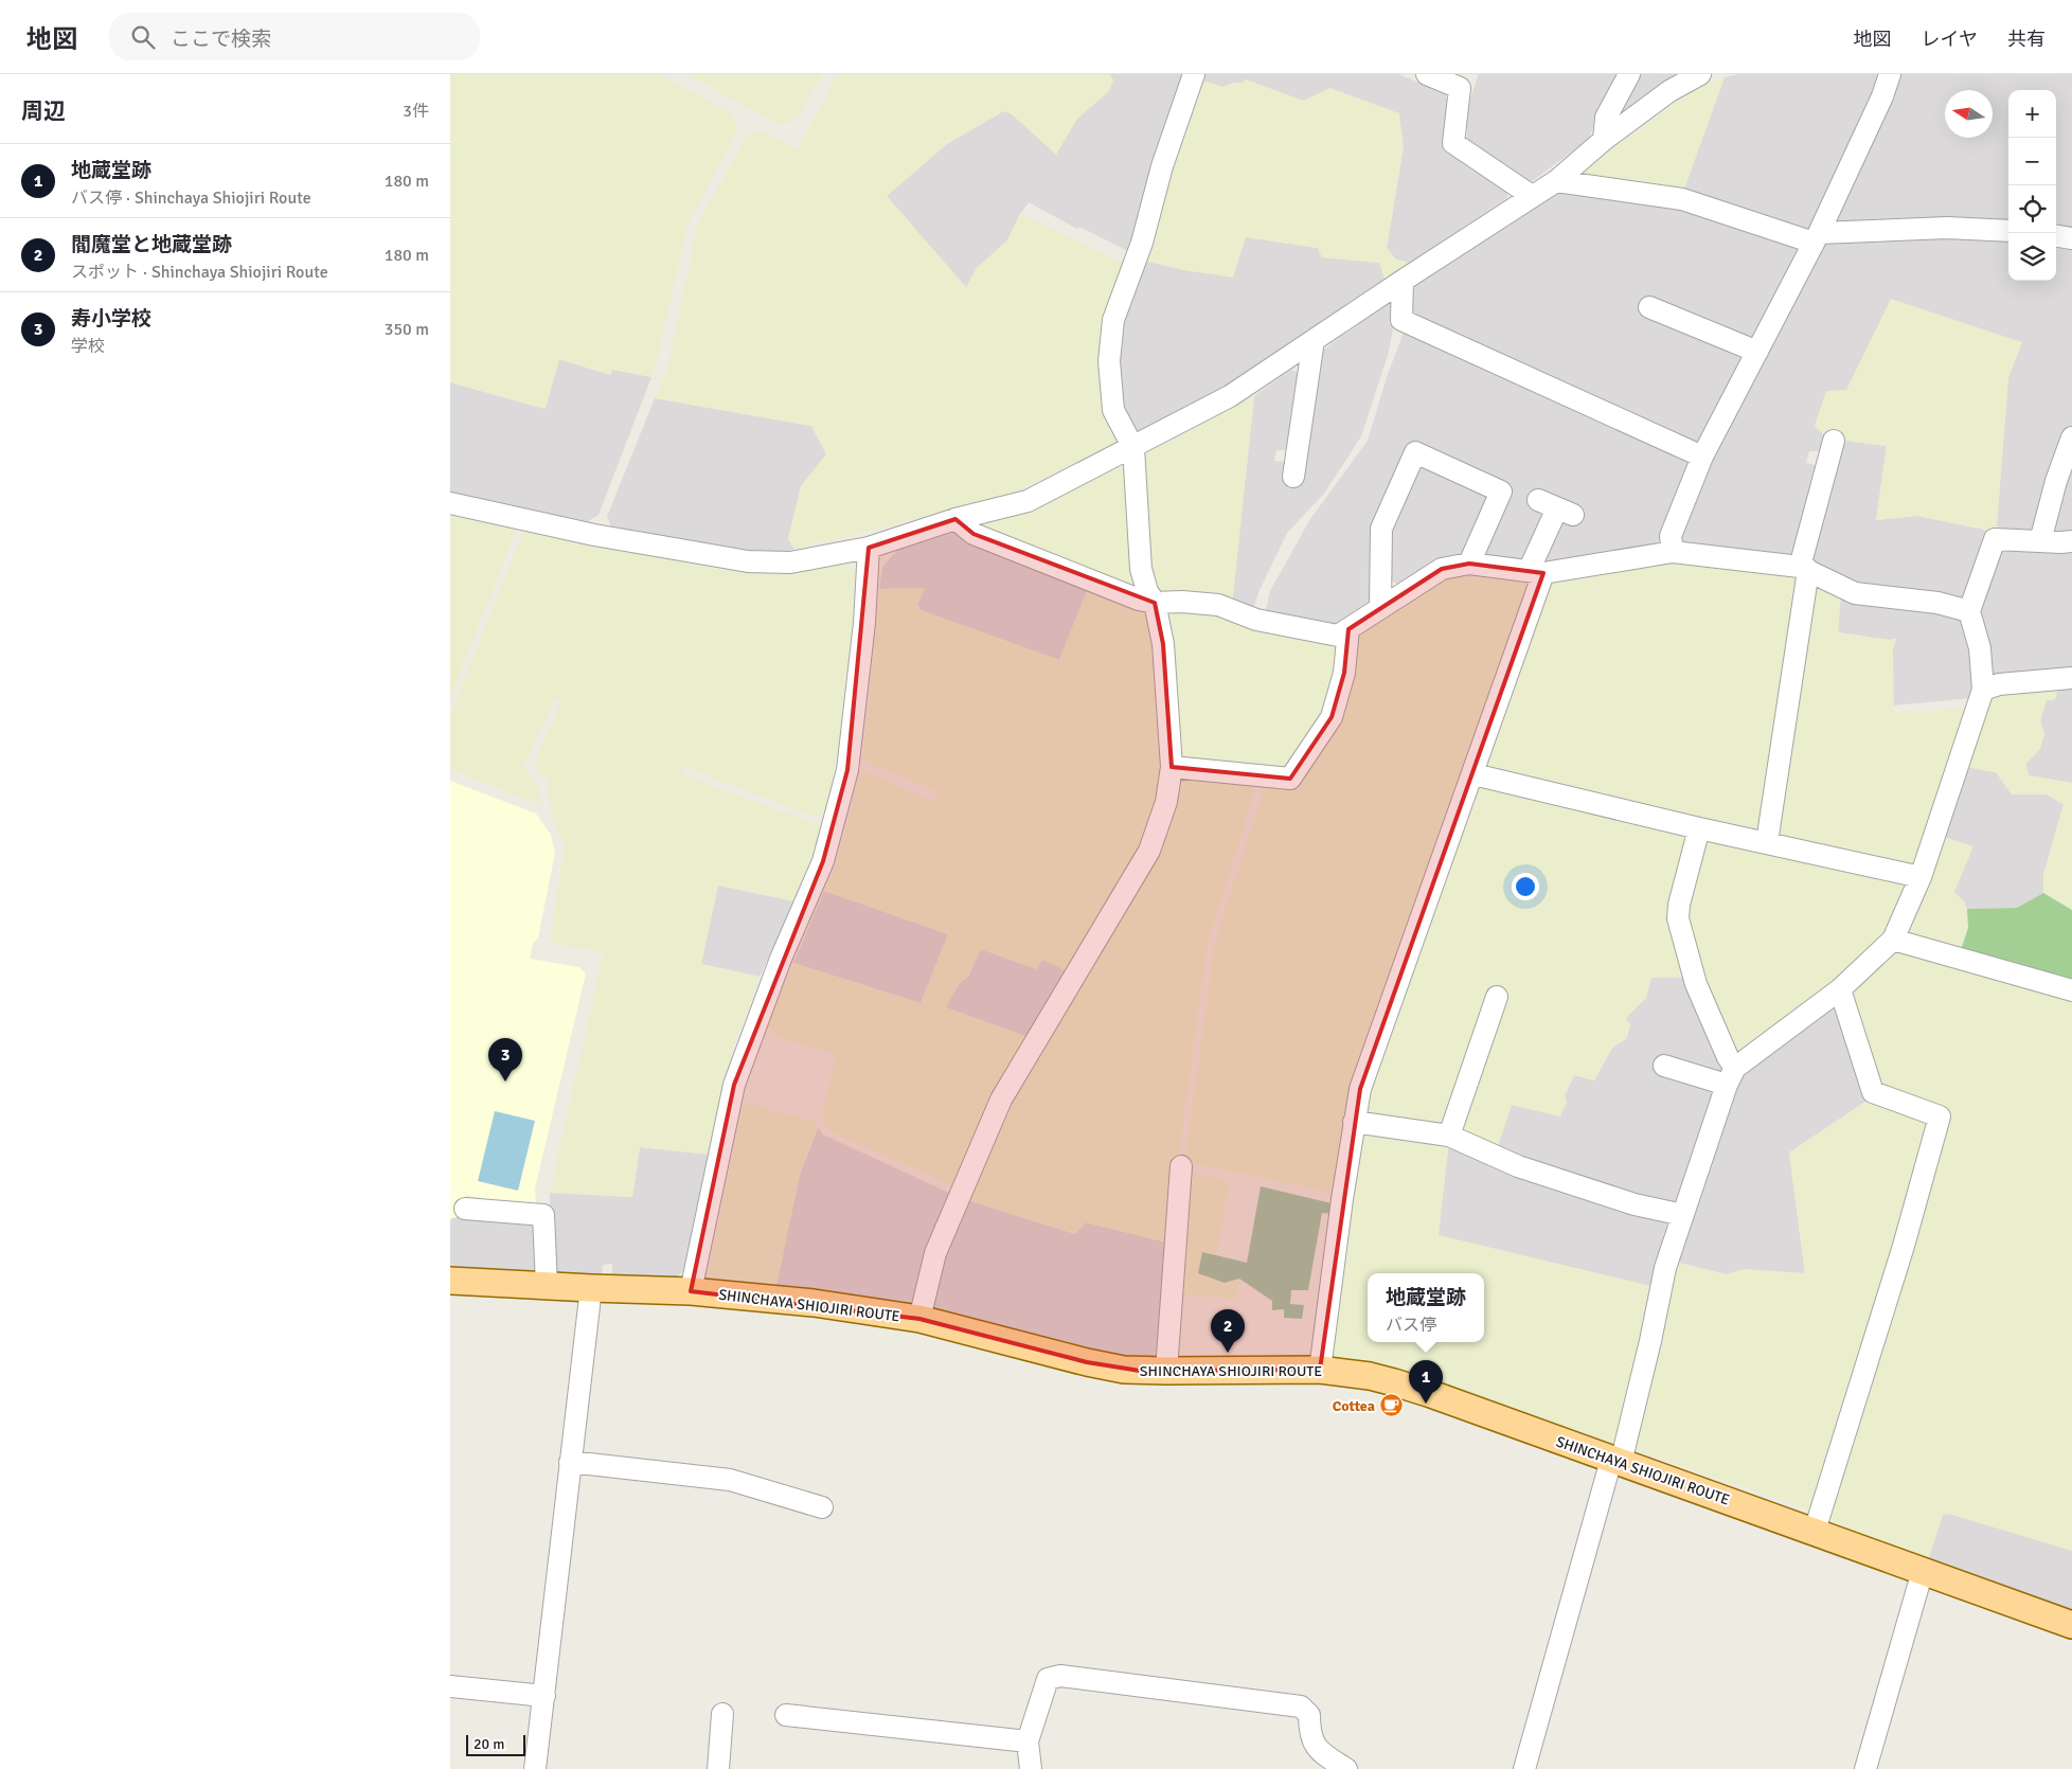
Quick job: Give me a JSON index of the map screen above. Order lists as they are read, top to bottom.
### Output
{
  "streets": {
    "main road": ["SHINCHAYA SHIOJIRI ROUTE"]
  },
  "places": {
    "cafe": ["Cottea"]
  },
  "scale_bar": "20 m",
  "north": "left",
  "page": {
    "header": "地図",
    "search": "ここで検索",
    "nav": ["地図", "レイヤ", "共有"],
    "heading": ["周辺", "3件"],
    "map_buttons": ["+", "−"],
    "list": [
      {
        "mark": "1",
        "name": "地蔵堂跡",
        "note": "バス停 · Shinchaya Shiojiri Route",
        "value": "180 m"
      },
      {
        "mark": "2",
        "name": "閻魔堂と地蔵堂跡",
        "note": "スポット · Shinchaya Shiojiri Route",
        "value": "180 m"
      },
      {
        "mark": "3",
        "name": "寿小学校",
        "note": "学校",
        "value": "350 m"
      }
    ],
    "pins": ["3", "2", "1"],
    "popup": ["地蔵堂跡", "バス停"],
    "scale": "20 m"
  }
}
